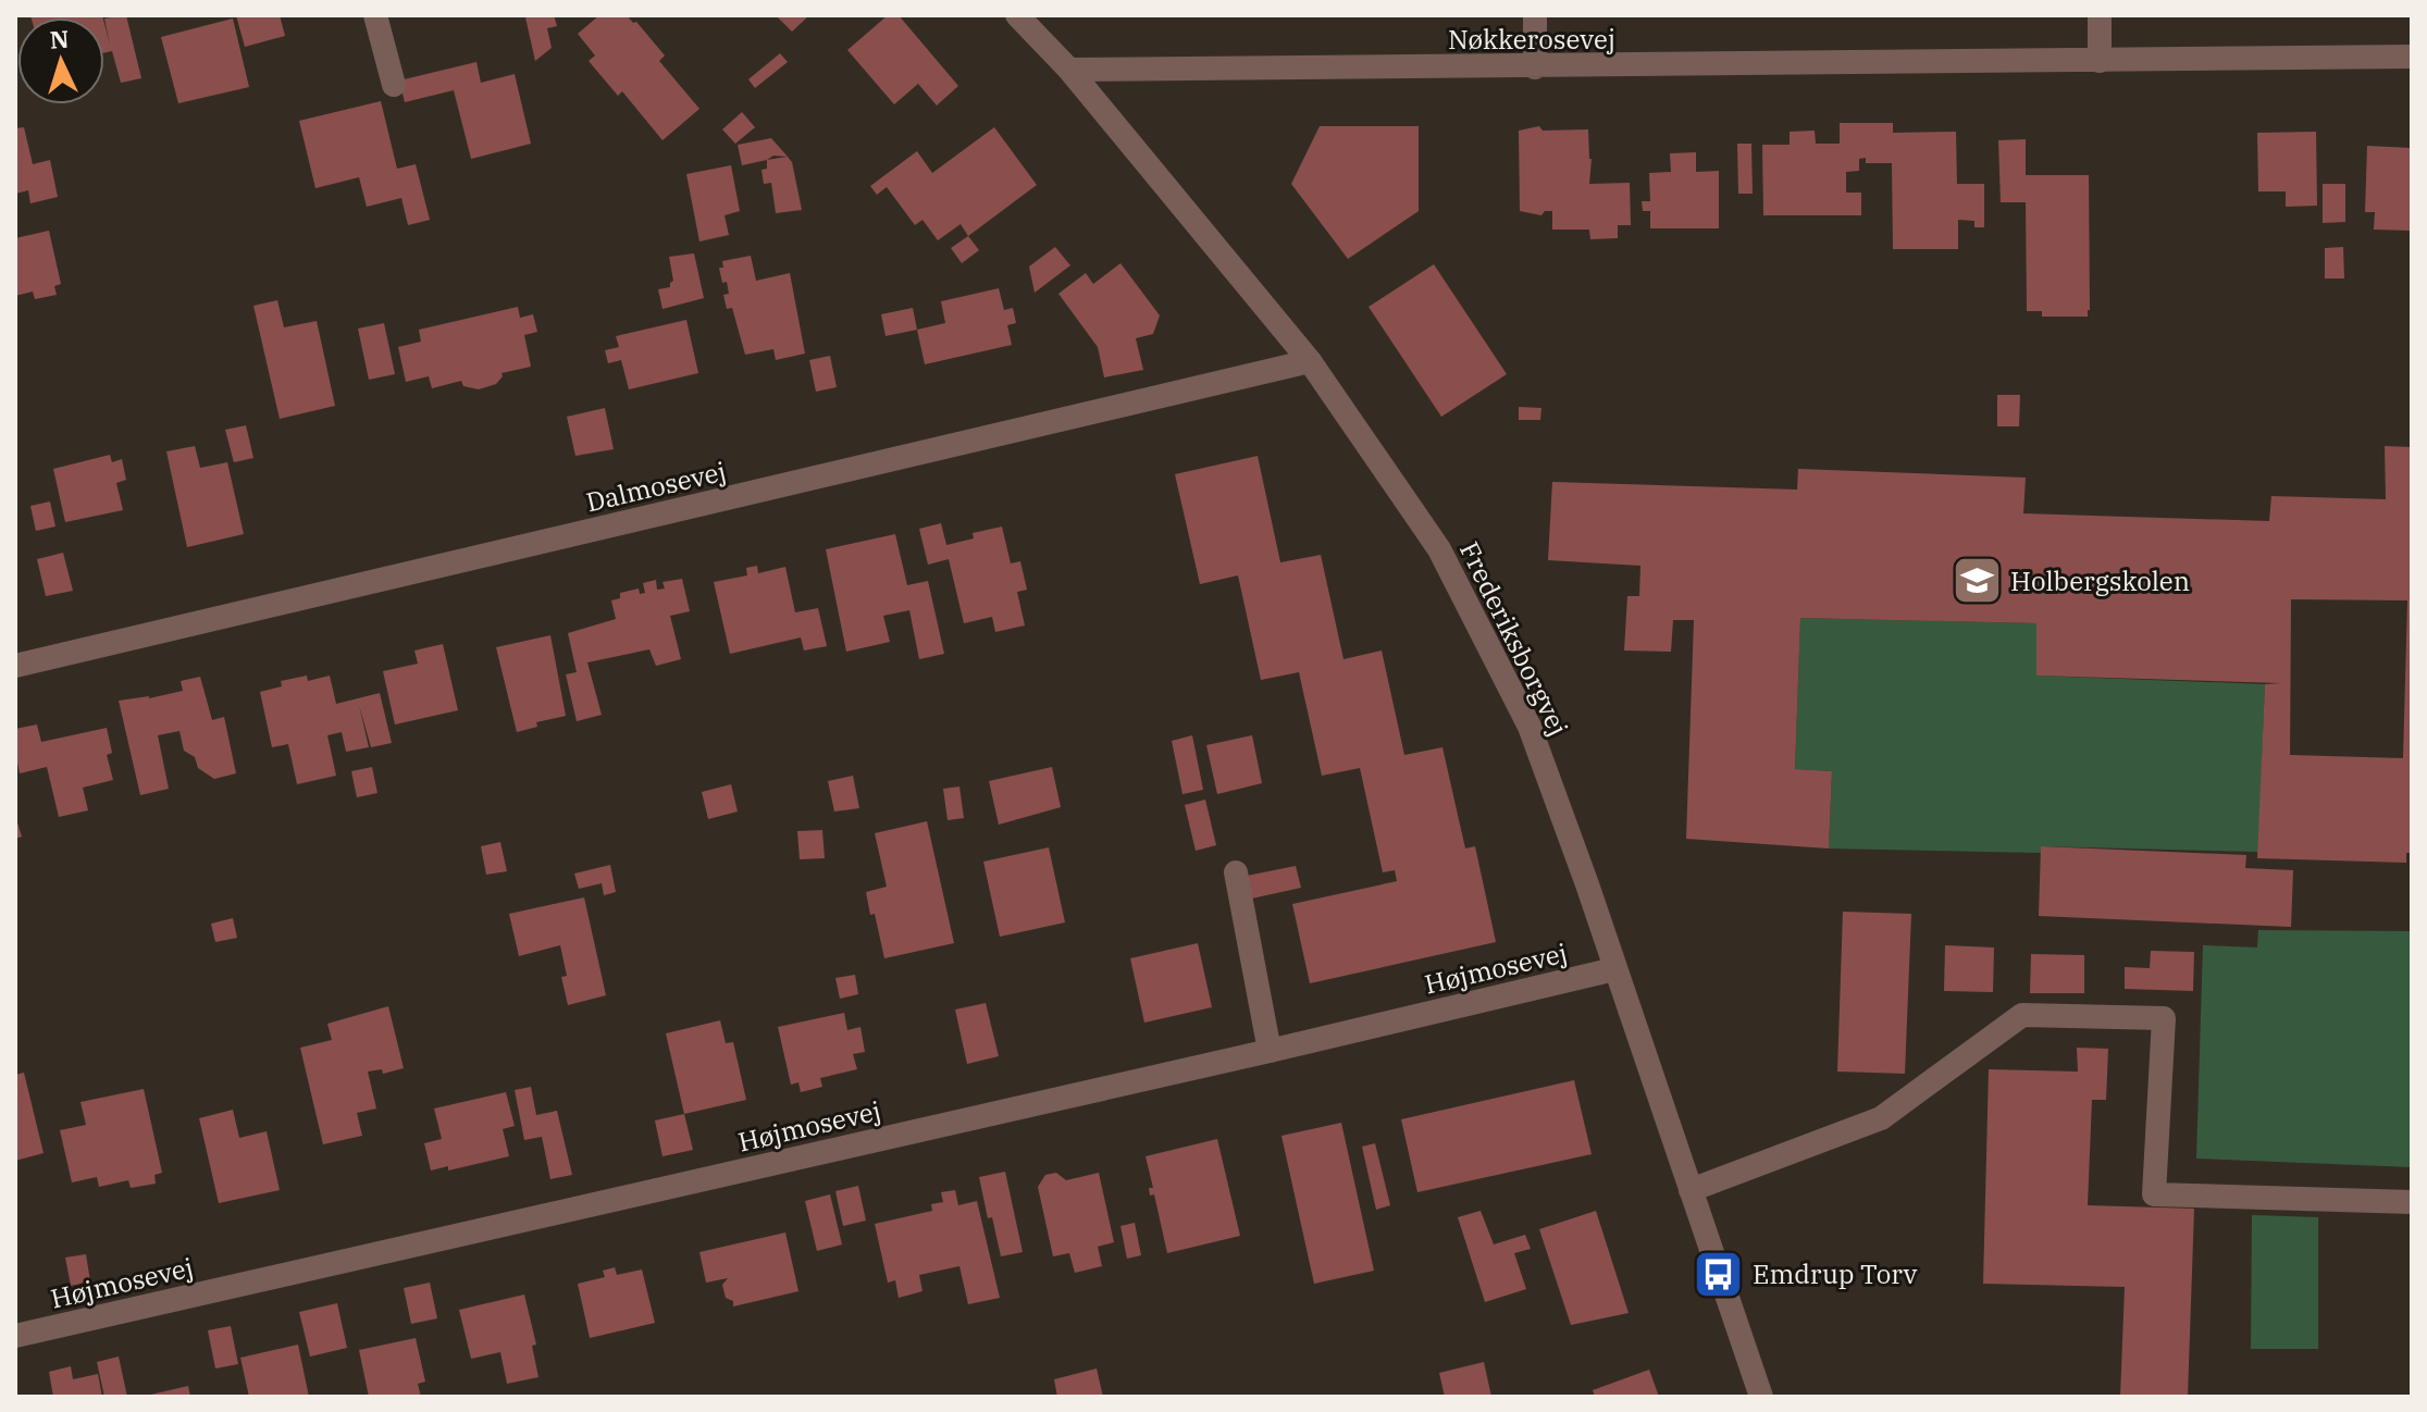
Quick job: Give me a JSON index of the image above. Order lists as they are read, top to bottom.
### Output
{
  "streets": {
    "street": [
      "Nøkkerosevej",
      "Dalmosevej",
      "Frederiksborgvej",
      "Højmosevej"
    ]
  },
  "crossings": [
    ["Nøkkerosevej", "Frederiksborgvej"],
    ["Dalmosevej", "Frederiksborgvej"],
    ["Frederiksborgvej", "Højmosevej"]
  ],
  "places": {
    "school or university": ["Holbergskolen"],
    "bus stop": ["Emdrup Torv"]
  },
  "north": "top"
}
